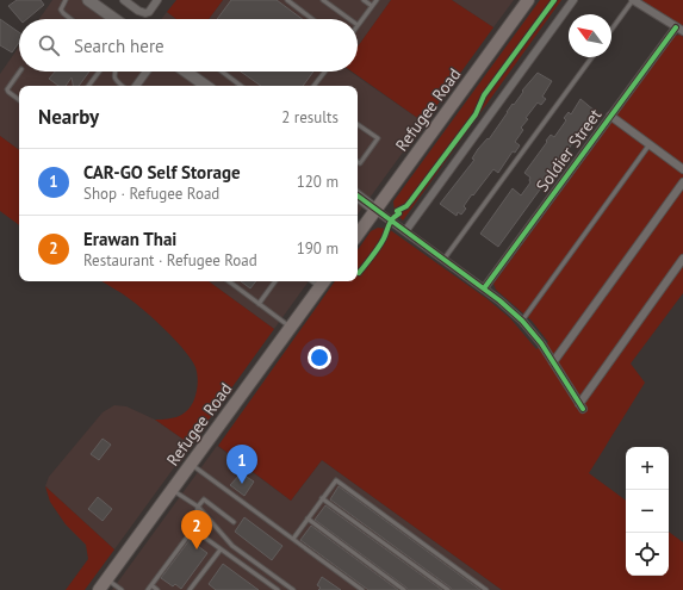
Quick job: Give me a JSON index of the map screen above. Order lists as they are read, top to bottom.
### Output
{
  "streets": {
    "main road": ["Refugee Road"],
    "street": ["Soldier Street"]
  },
  "north": "top left",
  "page": {
    "search": "Search here",
    "heading": ["Nearby", "2 results"],
    "list": [
      {
        "mark": "1",
        "name": "CAR-GO Self Storage",
        "note": "Shop · Refugee Road",
        "value": "120 m"
      },
      {
        "mark": "2",
        "name": "Erawan Thai",
        "note": "Restaurant · Refugee Road",
        "value": "190 m"
      }
    ],
    "pins": ["1", "2"],
    "map_buttons": ["+", "−"]
  }
}
